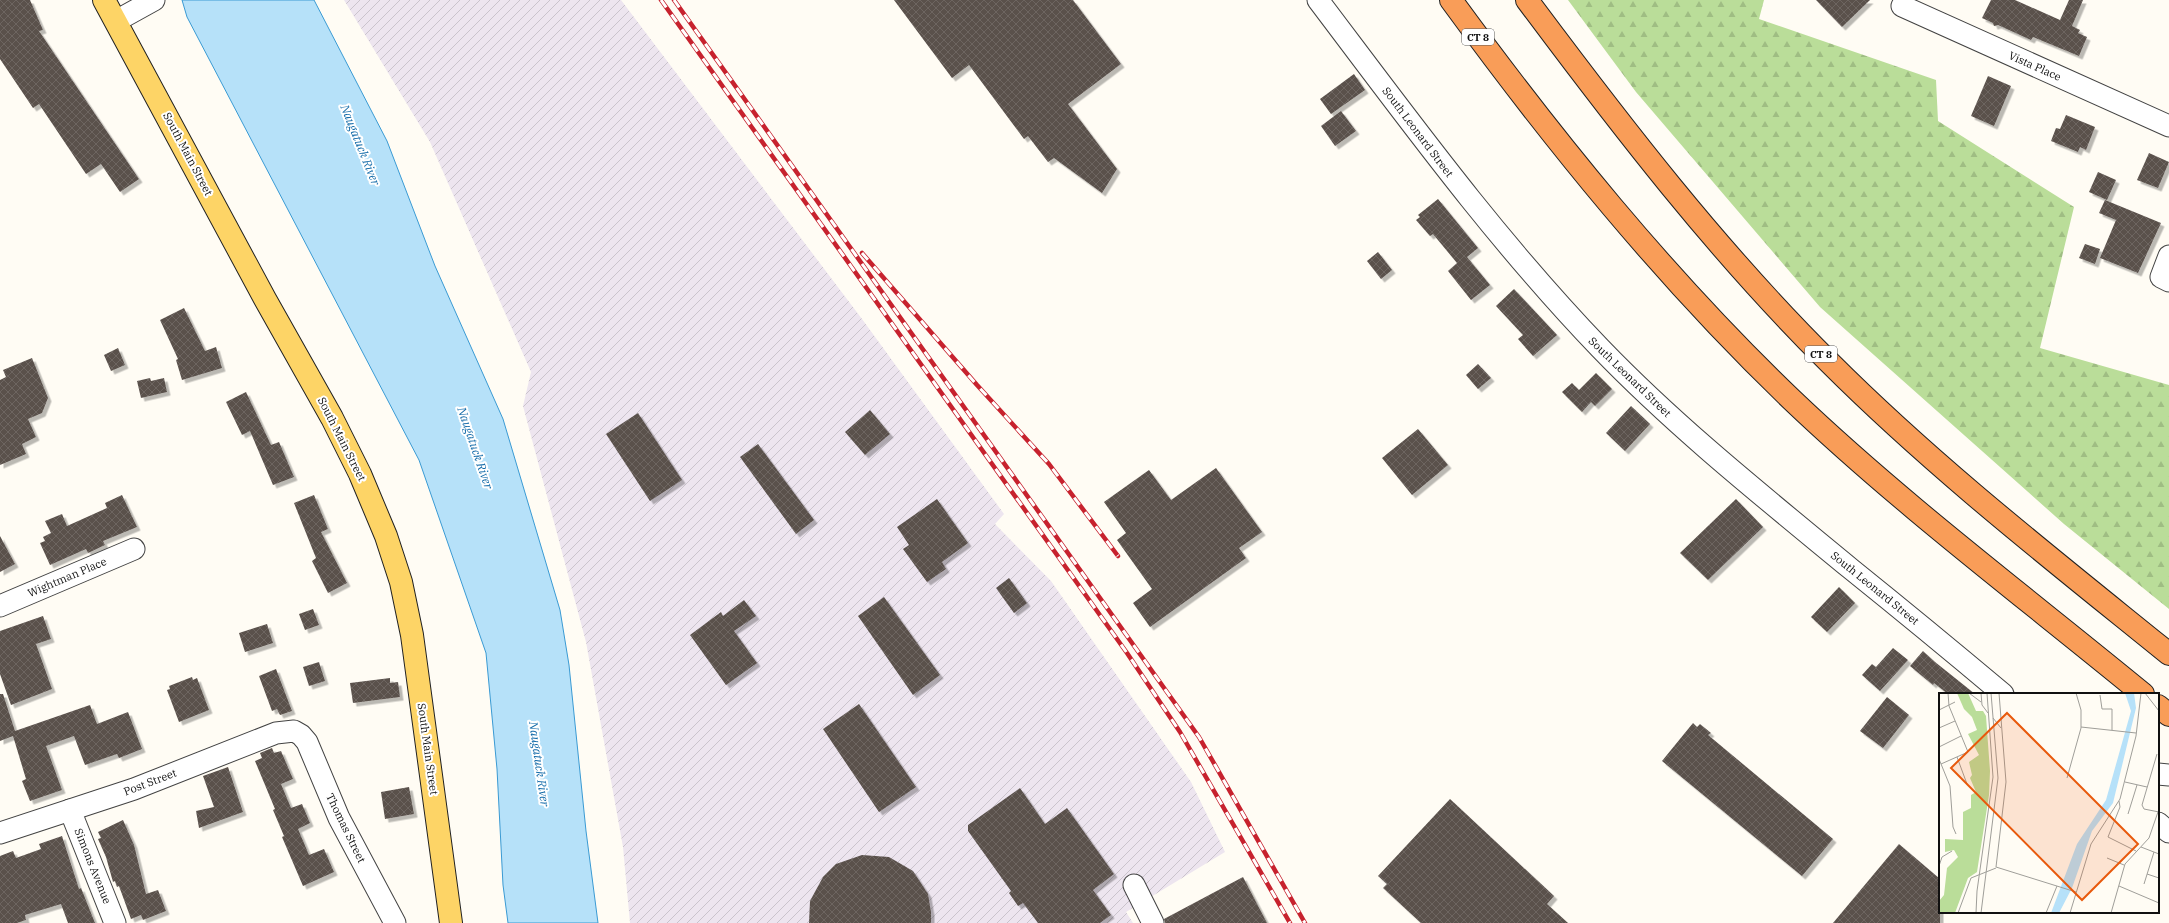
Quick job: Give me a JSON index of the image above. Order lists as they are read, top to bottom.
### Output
{
  "streets": {
    "highway": ["CT 8"],
    "main road": ["South Main Street"],
    "street": [
      "Vista Place",
      "South Leonard Street",
      "Wightman Place",
      "Post Street",
      "Thomas Street",
      "Simons Avenue"
    ]
  },
  "crossings": [
    ["Post Street", "Thomas Street"],
    ["Post Street", "Simons Avenue"]
  ],
  "water": ["Naugatuck River"]
}
